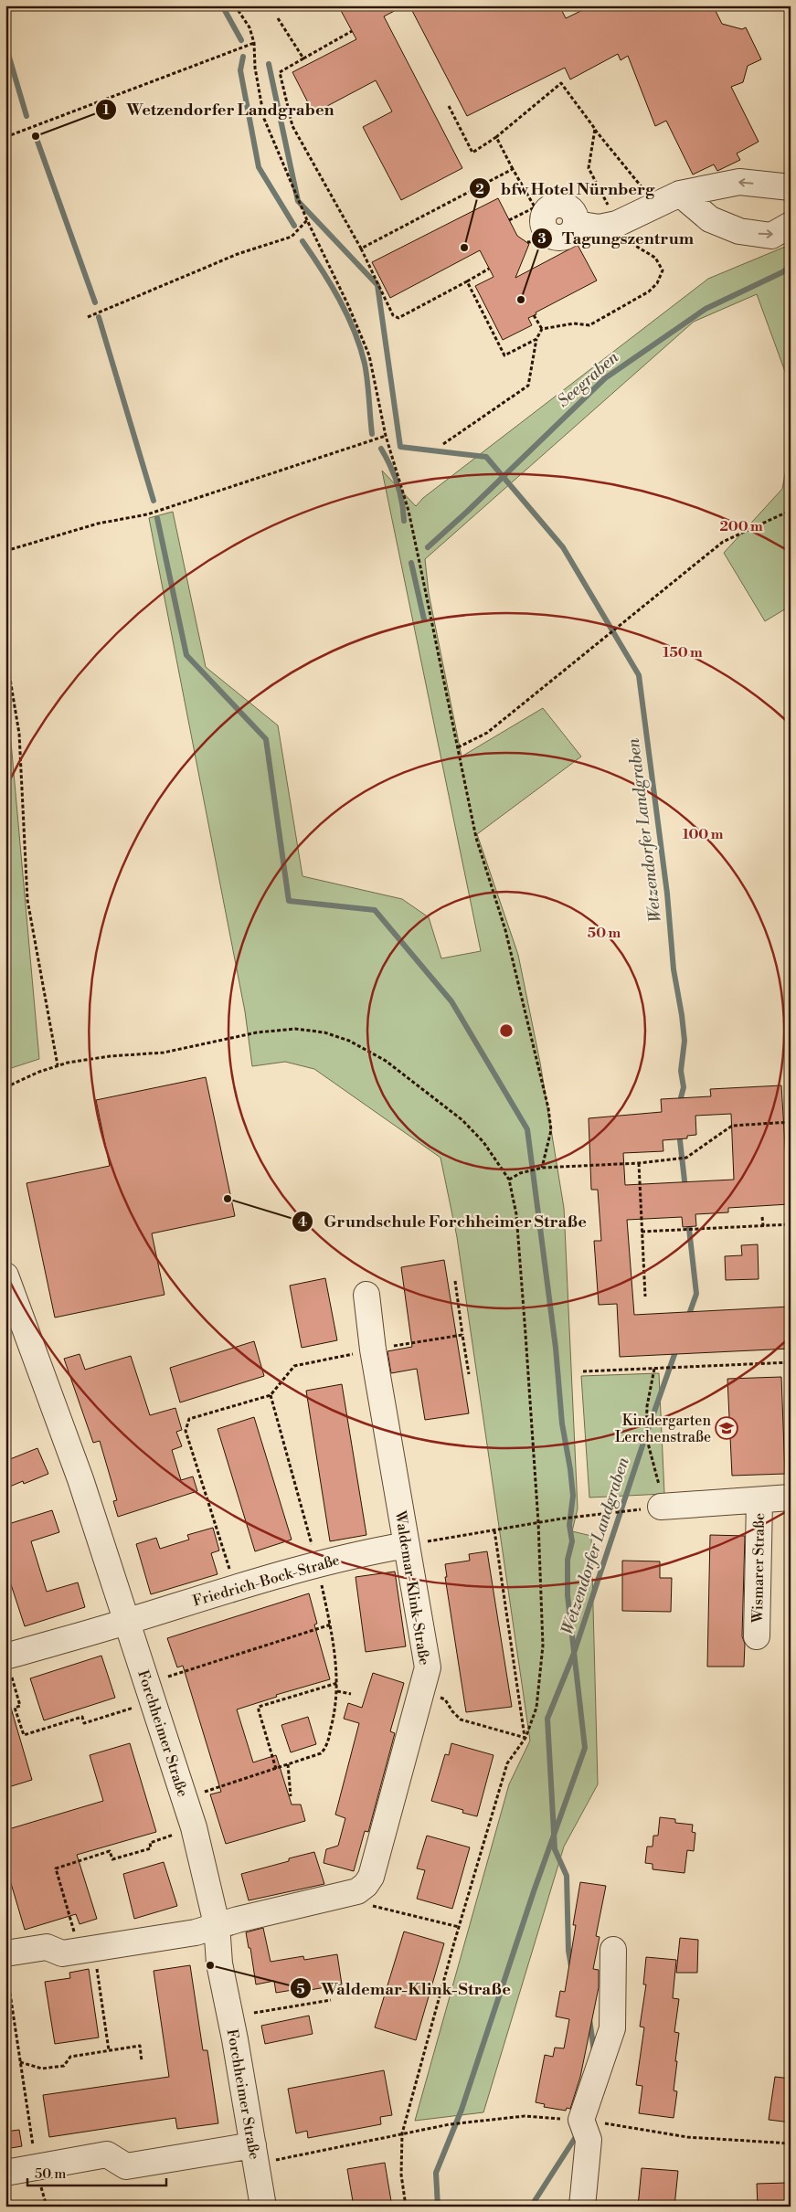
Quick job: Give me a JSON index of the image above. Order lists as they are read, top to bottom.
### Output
{
  "streets": {
    "street": [
      "Wismarer Straße",
      "Friedrich-Bock-Straße",
      "Waldemar-Klink-Straße",
      "Forchheimer Straße"
    ]
  },
  "crossings": [
    ["Friedrich-Bock-Straße", "Waldemar-Klink-Straße"],
    ["Friedrich-Bock-Straße", "Forchheimer Straße"]
  ],
  "water": ["Seegraben", "Wetzendorfer Landgraben"],
  "places": {
    "other": [
      "Wetzendorfer Landgraben",
      "bfw Hotel Nürnberg",
      "Tagungszentrum",
      "Grundschule Forchheimer Straße",
      "Waldemar-Klink-Straße"
    ],
    "school or university": ["Kindergarten Lerchenstraße"]
  },
  "scale_bar": "50 m",
  "rings": [
    "200 m",
    "150 m",
    "100 m",
    "50 m"
  ]
}
